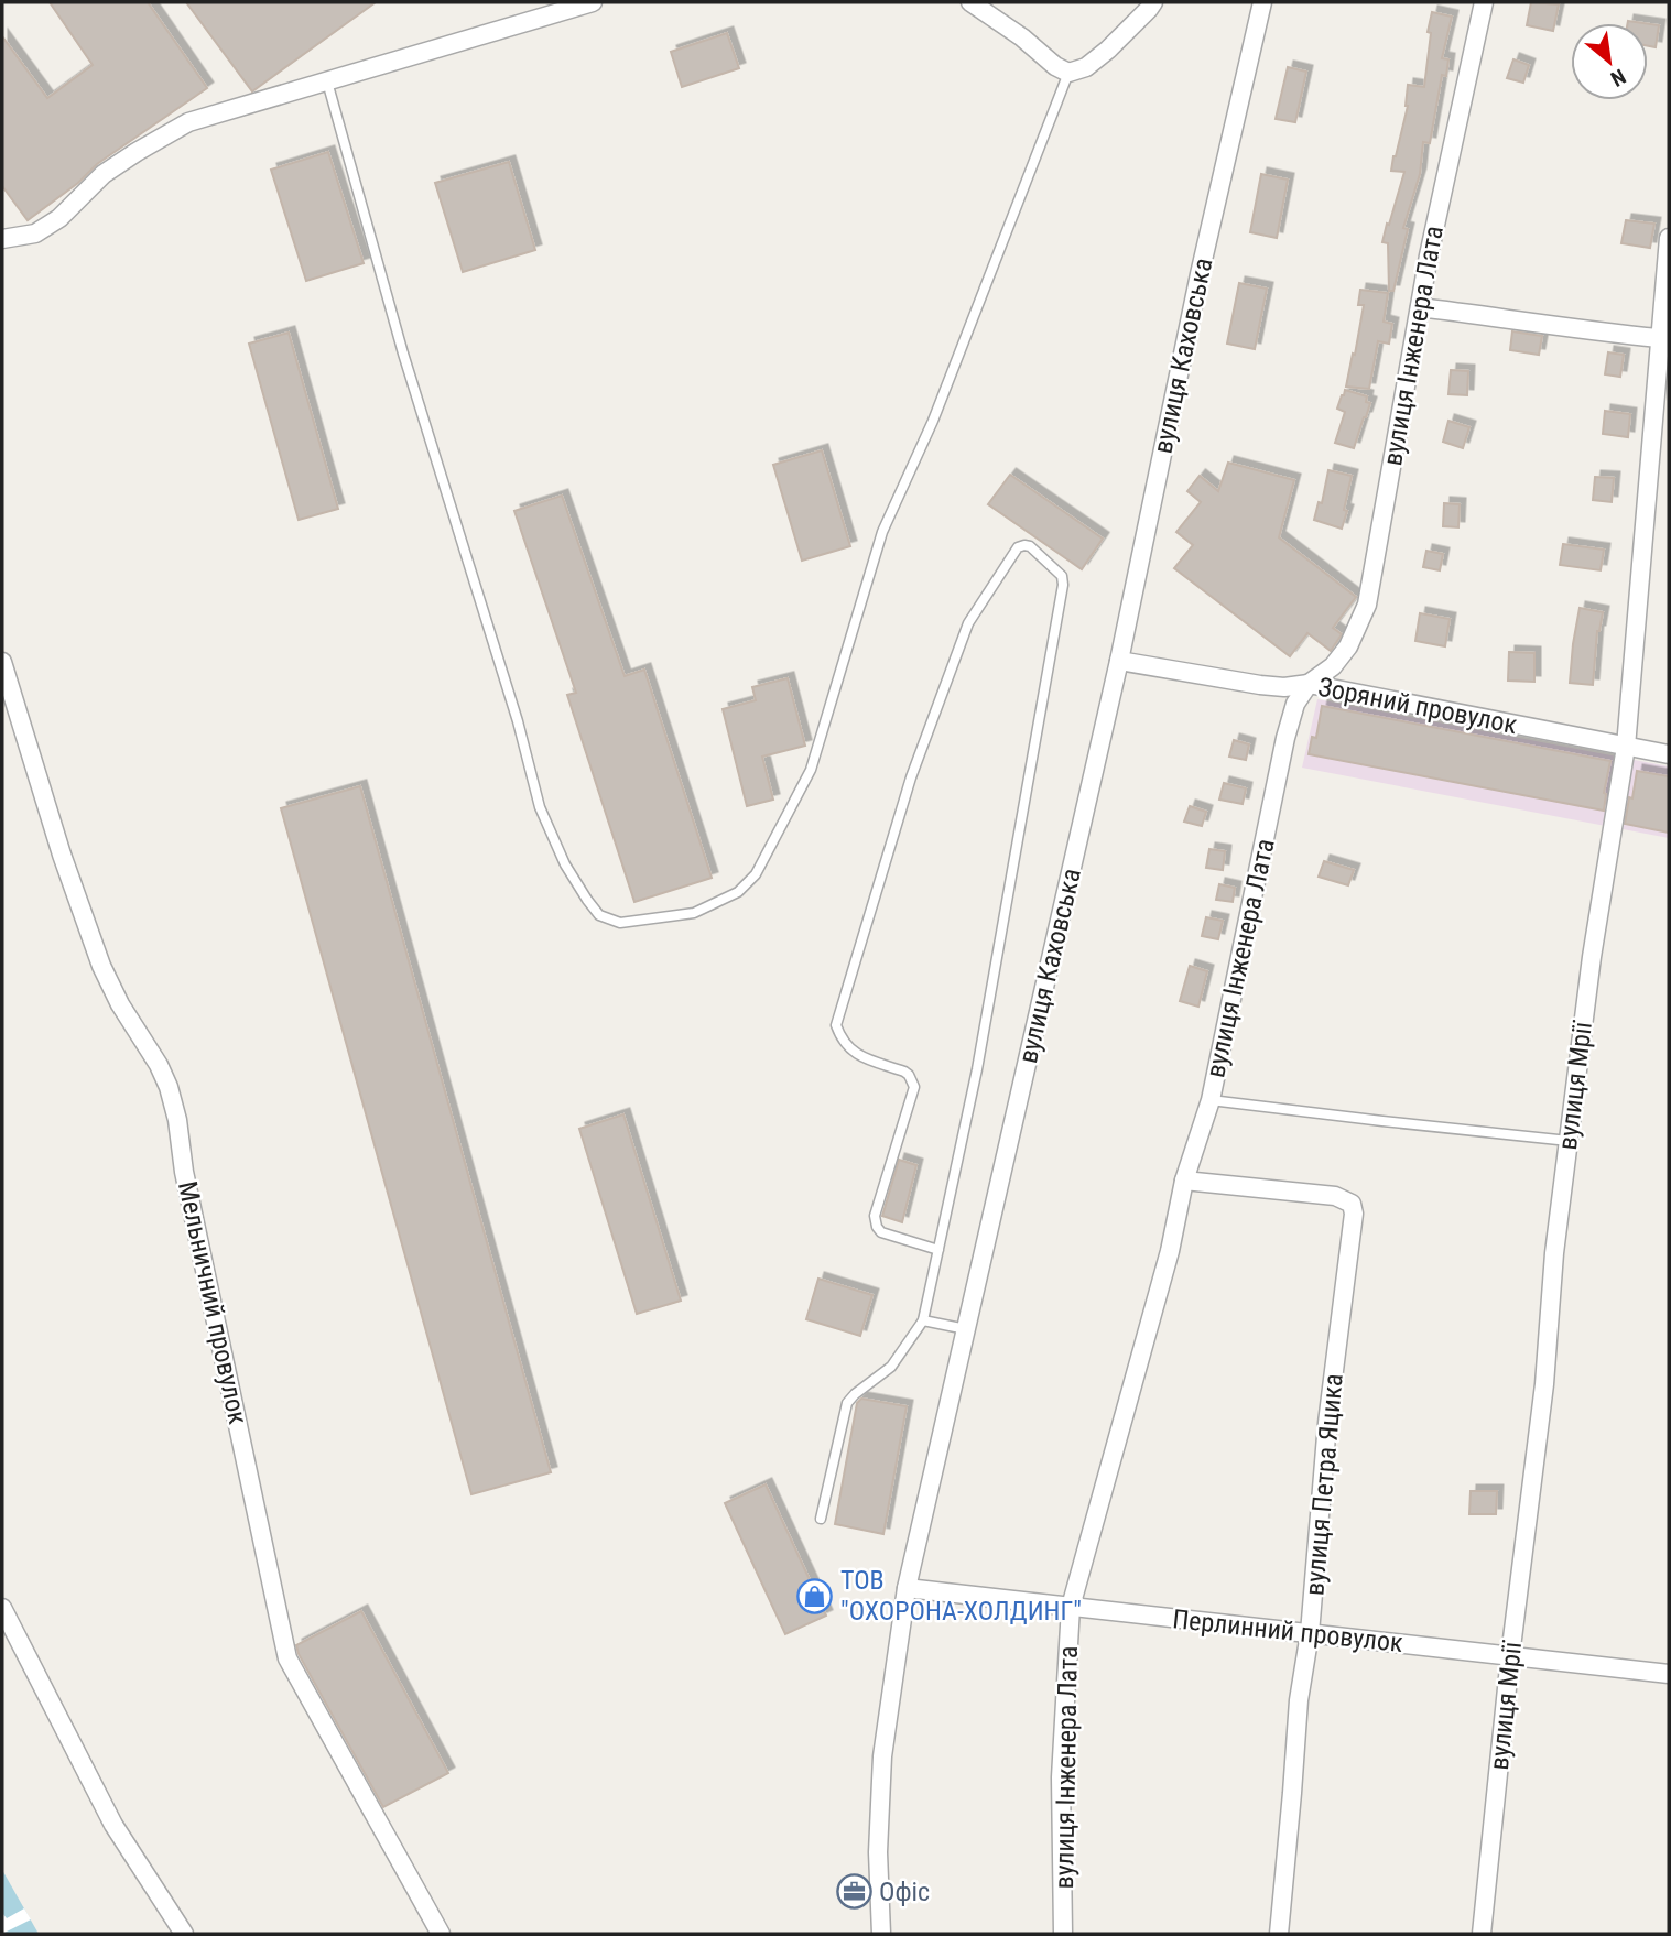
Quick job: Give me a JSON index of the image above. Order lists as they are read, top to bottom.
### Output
{
  "streets": {
    "street": [
      "вулиця Інженера Лата",
      "вулиця Каховська",
      "Зоряний провулок",
      "вулиця Мрії",
      "Мельничний провулок",
      "вулиця Петра Яцика",
      "Перлинний провулок"
    ]
  },
  "crossings": [
    ["вулиця Інженера Лата", "Зоряний провулок"],
    ["вулиця Інженера Лата", "вулиця Петра Яцика"],
    ["вулиця Інженера Лата", "Перлинний провулок"],
    ["вулиця Каховська", "Зоряний провулок"],
    ["вулиця Каховська", "Перлинний провулок"],
    ["Зоряний провулок", "вулиця Мрії"],
    ["вулиця Мрії", "Перлинний провулок"],
    ["вулиця Петра Яцика", "Перлинний провулок"]
  ],
  "places": {
    "shop": ["ТОВ \"ОХОРОНА-ХОЛДИНГ\""],
    "office": ["Офіс"]
  },
  "north": "bottom right"
}
